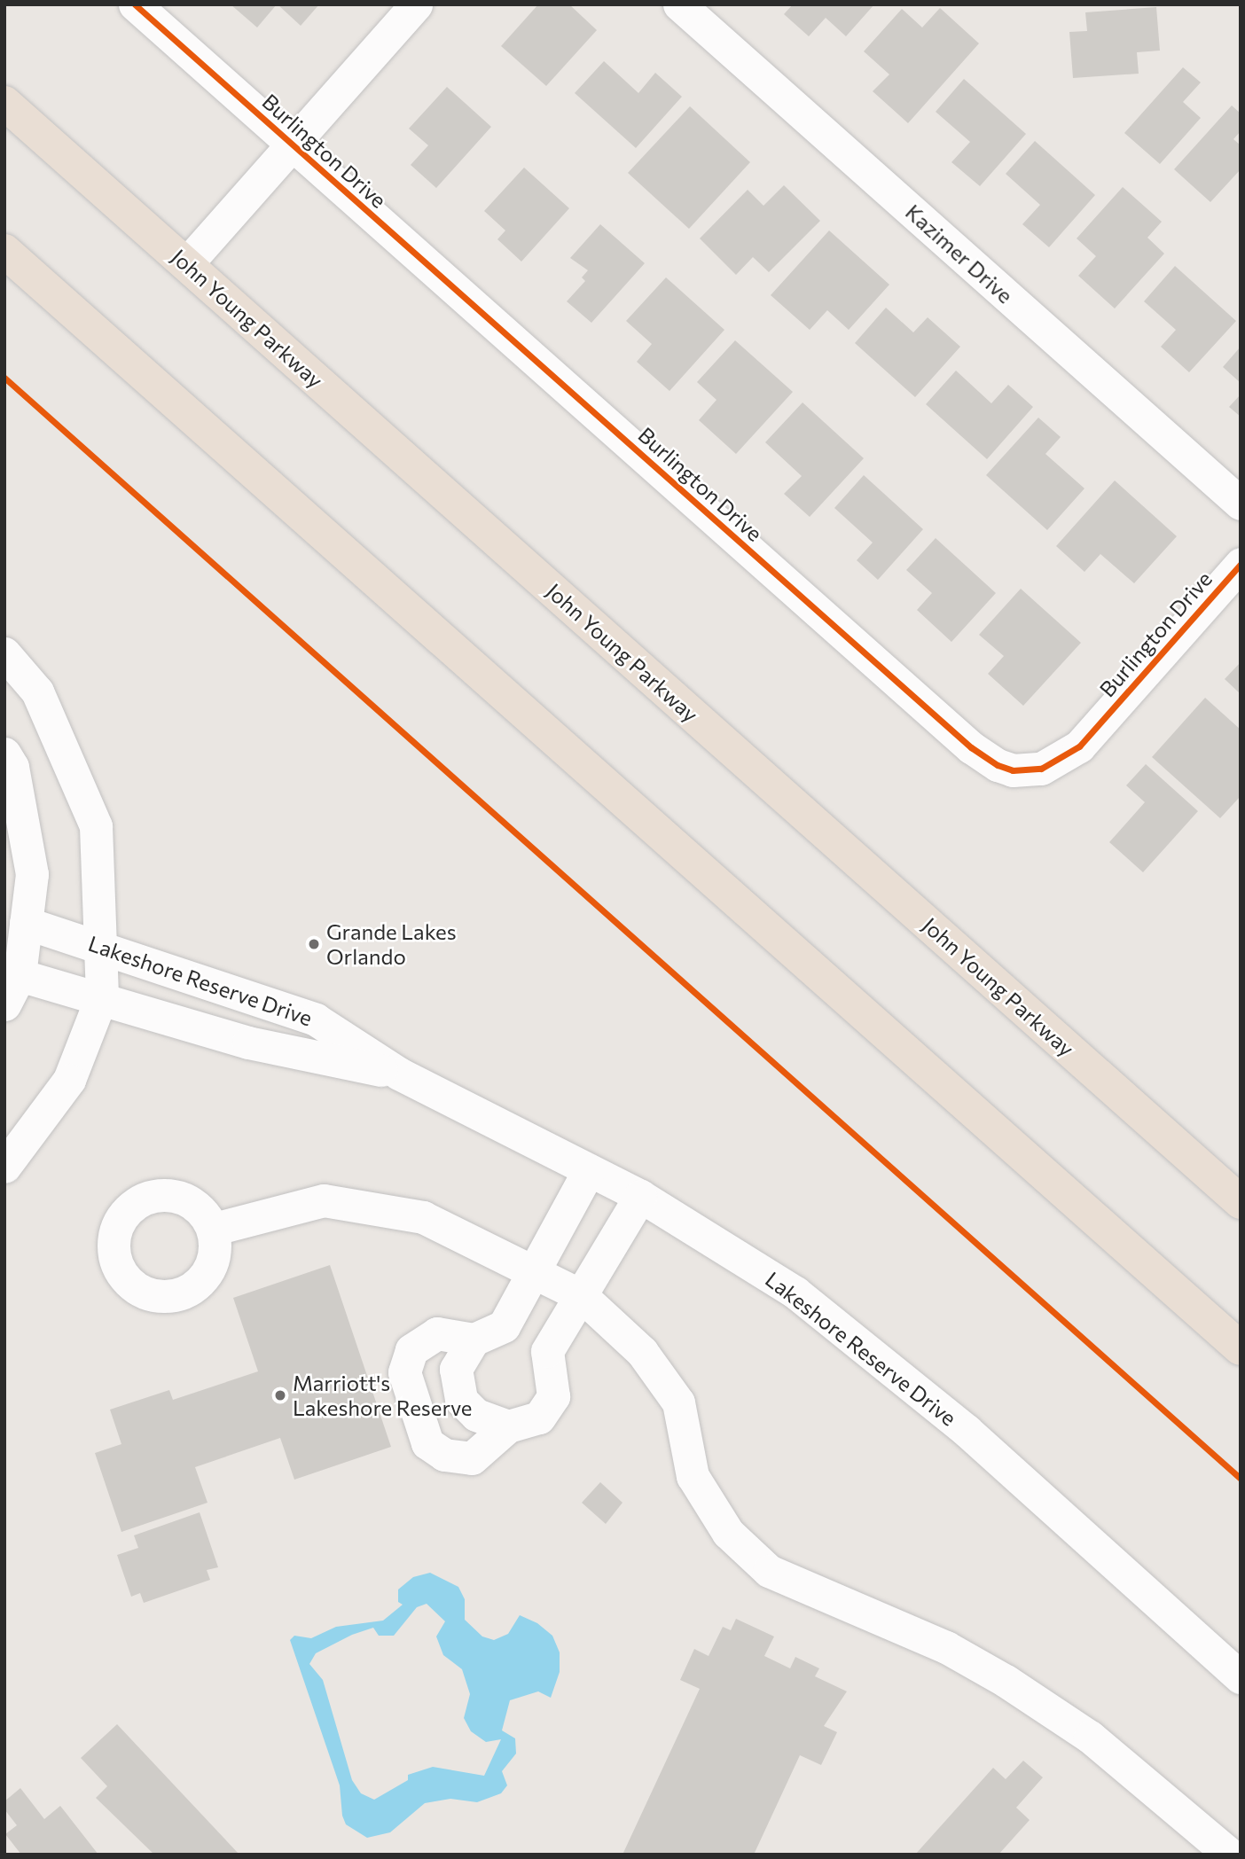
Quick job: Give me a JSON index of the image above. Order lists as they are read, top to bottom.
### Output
{
  "streets": {
    "highway": ["John Young Parkway"],
    "street": ["Burlington Drive", "Kazimer Drive", "Lakeshore Reserve Drive"]
  },
  "places": ["Grande Lakes Orlando", "Marriott's Lakeshore Reserve"]
}
